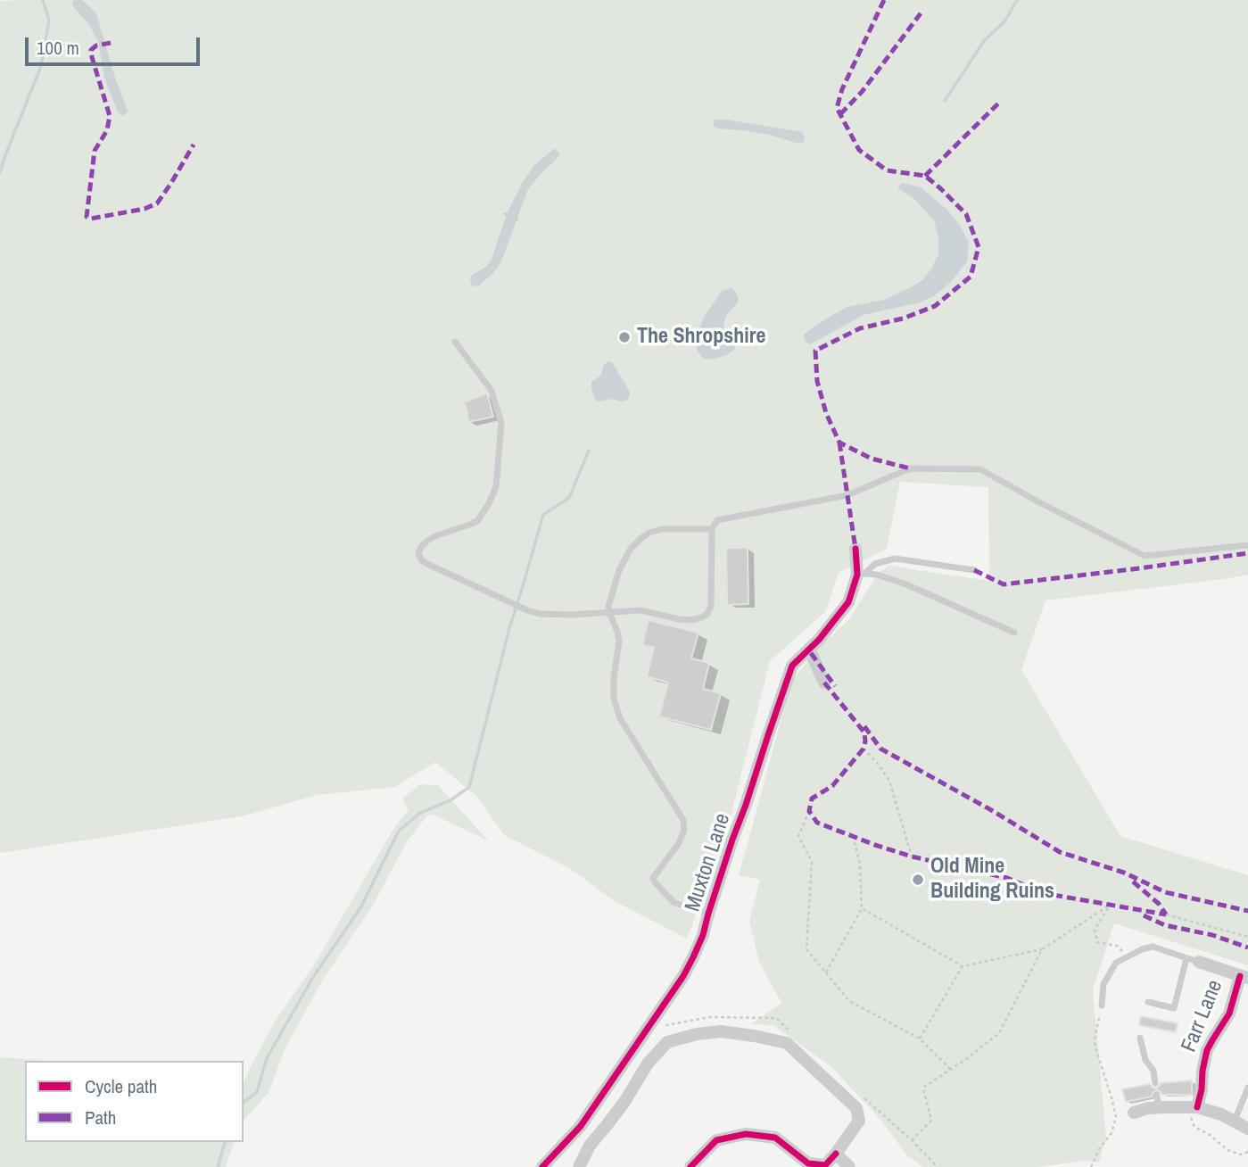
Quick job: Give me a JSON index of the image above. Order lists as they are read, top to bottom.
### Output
{
  "streets": {
    "street": ["Muxton Lane", "Farr Lane"]
  },
  "places": ["The Shropshire", "Old Mine Building Ruins"],
  "legend": ["Cycle path", "Path"],
  "scale_bar": "100 m"
}
